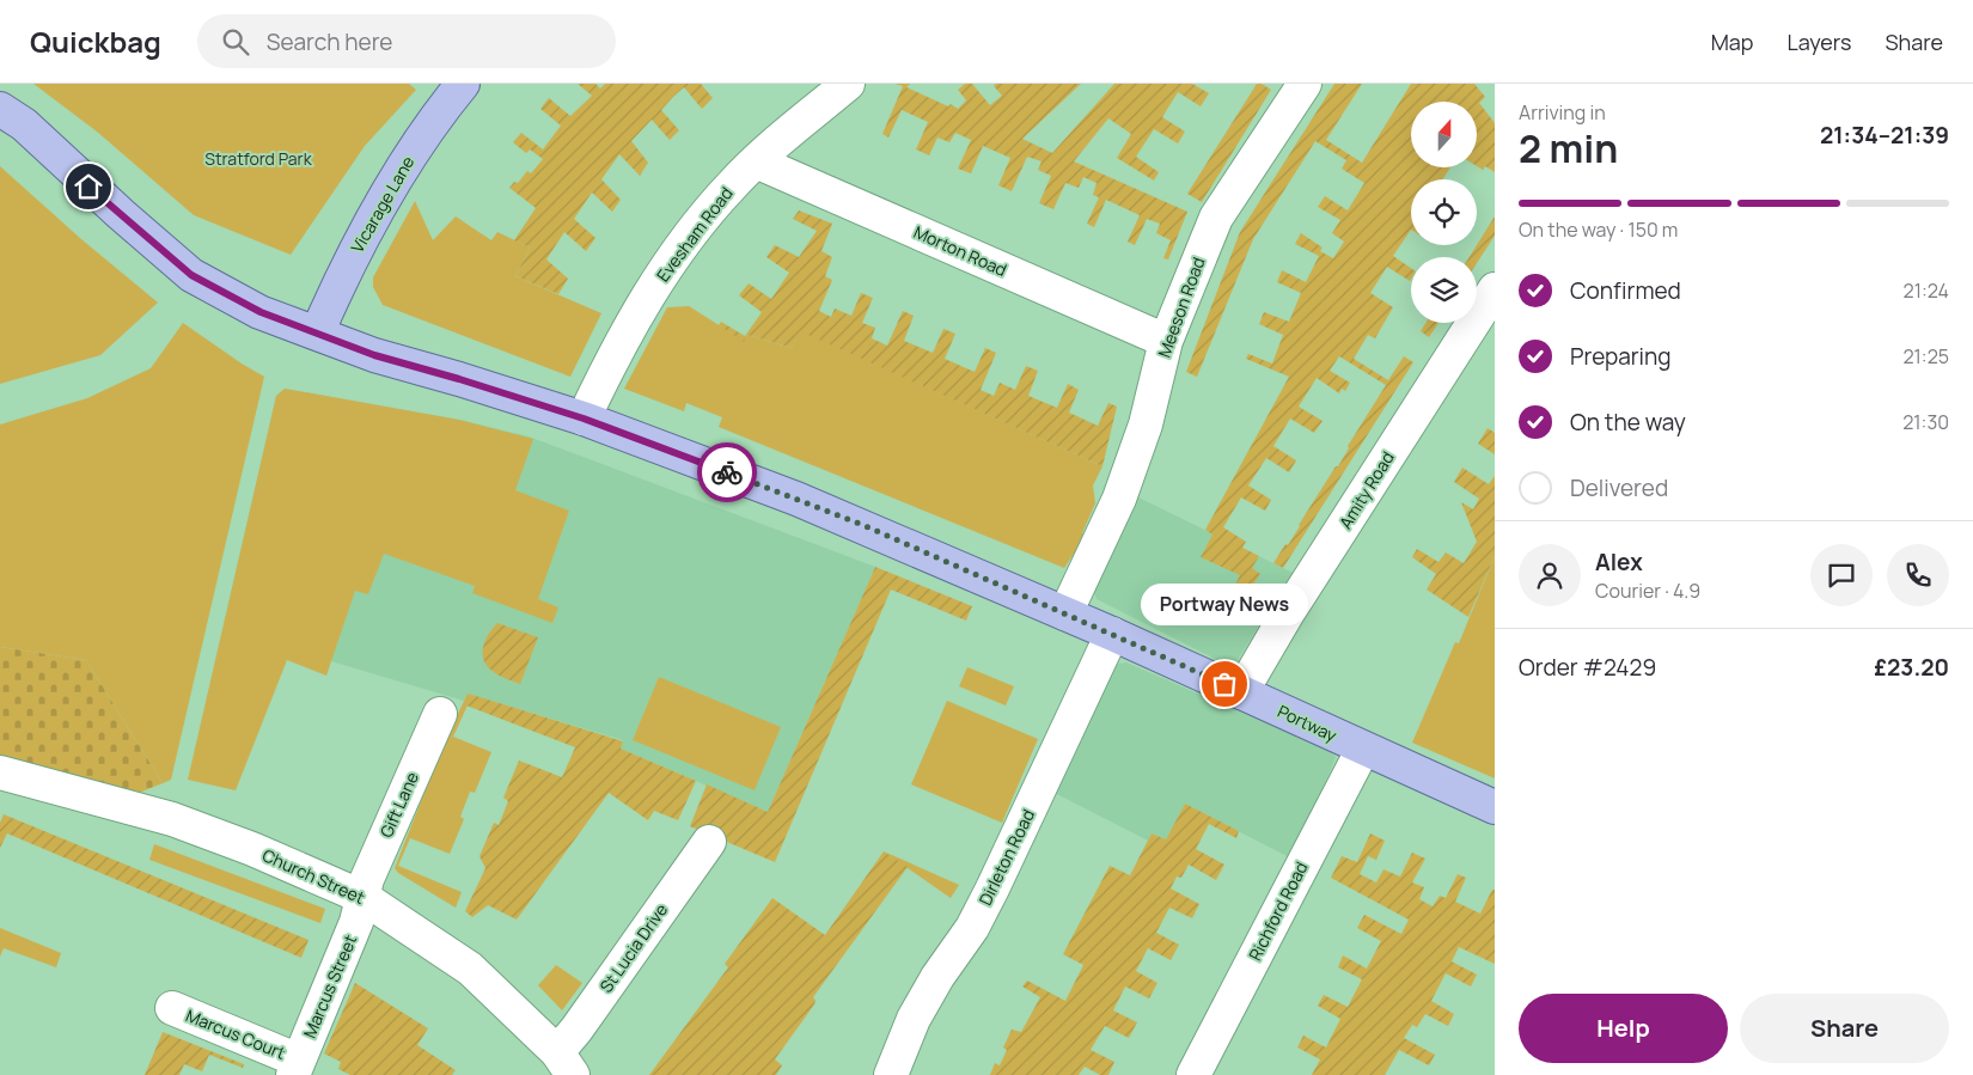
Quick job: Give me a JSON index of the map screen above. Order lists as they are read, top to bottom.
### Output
{
  "streets": {
    "main road": ["Vicarage Lane", "Portway"],
    "street": [
      "Evesham Road",
      "Morton Road",
      "Meeson Road",
      "Amity Road",
      "Gift Lane",
      "Dirleton Road",
      "Church Street",
      "Richford Road",
      "St Lucia Drive",
      "Marcus Street",
      "Marcus Court"
    ]
  },
  "crossings": [
    ["Vicarage Lane", "Portway"],
    ["Evesham Road", "Morton Road"],
    ["Evesham Road", "Portway"],
    ["Morton Road", "Meeson Road"],
    ["Meeson Road", "Portway"],
    ["Amity Road", "Portway"],
    ["Portway", "Dirleton Road"],
    ["Portway", "Richford Road"],
    ["Gift Lane", "Church Street"],
    ["Gift Lane", "Marcus Street"],
    ["Church Street", "St Lucia Drive"],
    ["Church Street", "Marcus Street"],
    ["Marcus Street", "Marcus Court"]
  ],
  "parks": ["Stratford Park"],
  "places": ["Portway News"],
  "north": "top",
  "page": {
    "header": "Quickbag",
    "search": "Search here",
    "nav": ["Map", "Layers", "Share"],
    "heading": ["2 min", "Arriving in", "21:34–21:39"],
    "panel": [
      "Alex",
      "Courier · 4.9",
      "Order #2429",
      "£23.20"
    ],
    "bar": "On the way · 150 m",
    "list": [
      ["Confirmed", "21:24"],
      ["Preparing", "21:25"],
      ["On the way", "21:30"],
      "Delivered"
    ],
    "bubble": "Portway News",
    "buttons": ["Help", "Share"]
  }
}
